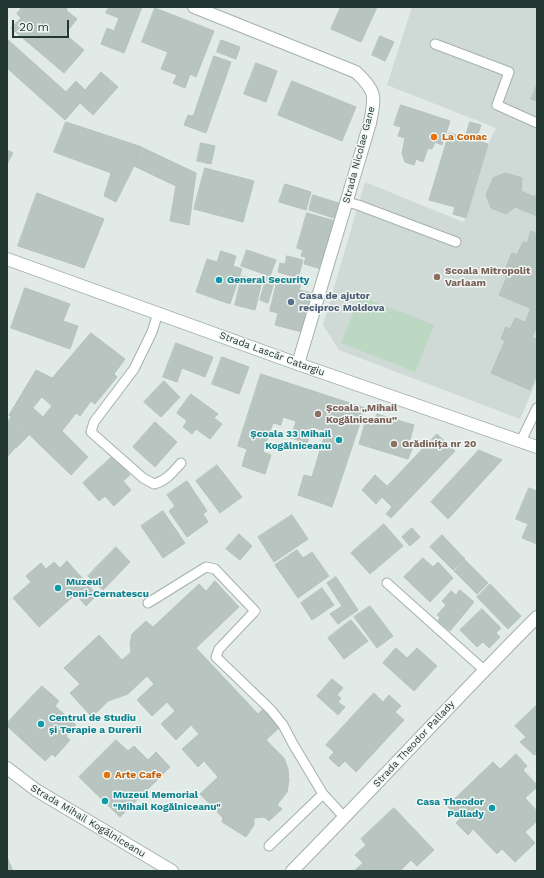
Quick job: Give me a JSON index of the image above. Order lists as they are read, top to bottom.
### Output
{
  "streets": {
    "street": [
      "Strada Nicolae Gane",
      "Strada Lascăr Catargiu",
      "Strada Theodor Pallady",
      "Strada Mihail Kogălniceanu"
    ]
  },
  "crossings": [
    ["Strada Nicolae Gane", "Strada Lascăr Catargiu"]
  ],
  "places": [
    "La Conac",
    "Scoala Mitropolit Varlaam",
    "General Security",
    "Casa de ajutor reciproc Moldova",
    "Școala „Mihail Kogălniceanu”",
    "Școala 33 Mihail Kogălniceanu",
    "Grădinița nr 20",
    "Muzeul Poni-Cernatescu",
    "Centrul de Studiu și Terapie a Durerii",
    "Arte Cafe",
    "Muzeul Memorial \"Mihail Kogălniceanu\"",
    "Casa Theodor Pallady"
  ],
  "scale_bar": "20 m"
}
